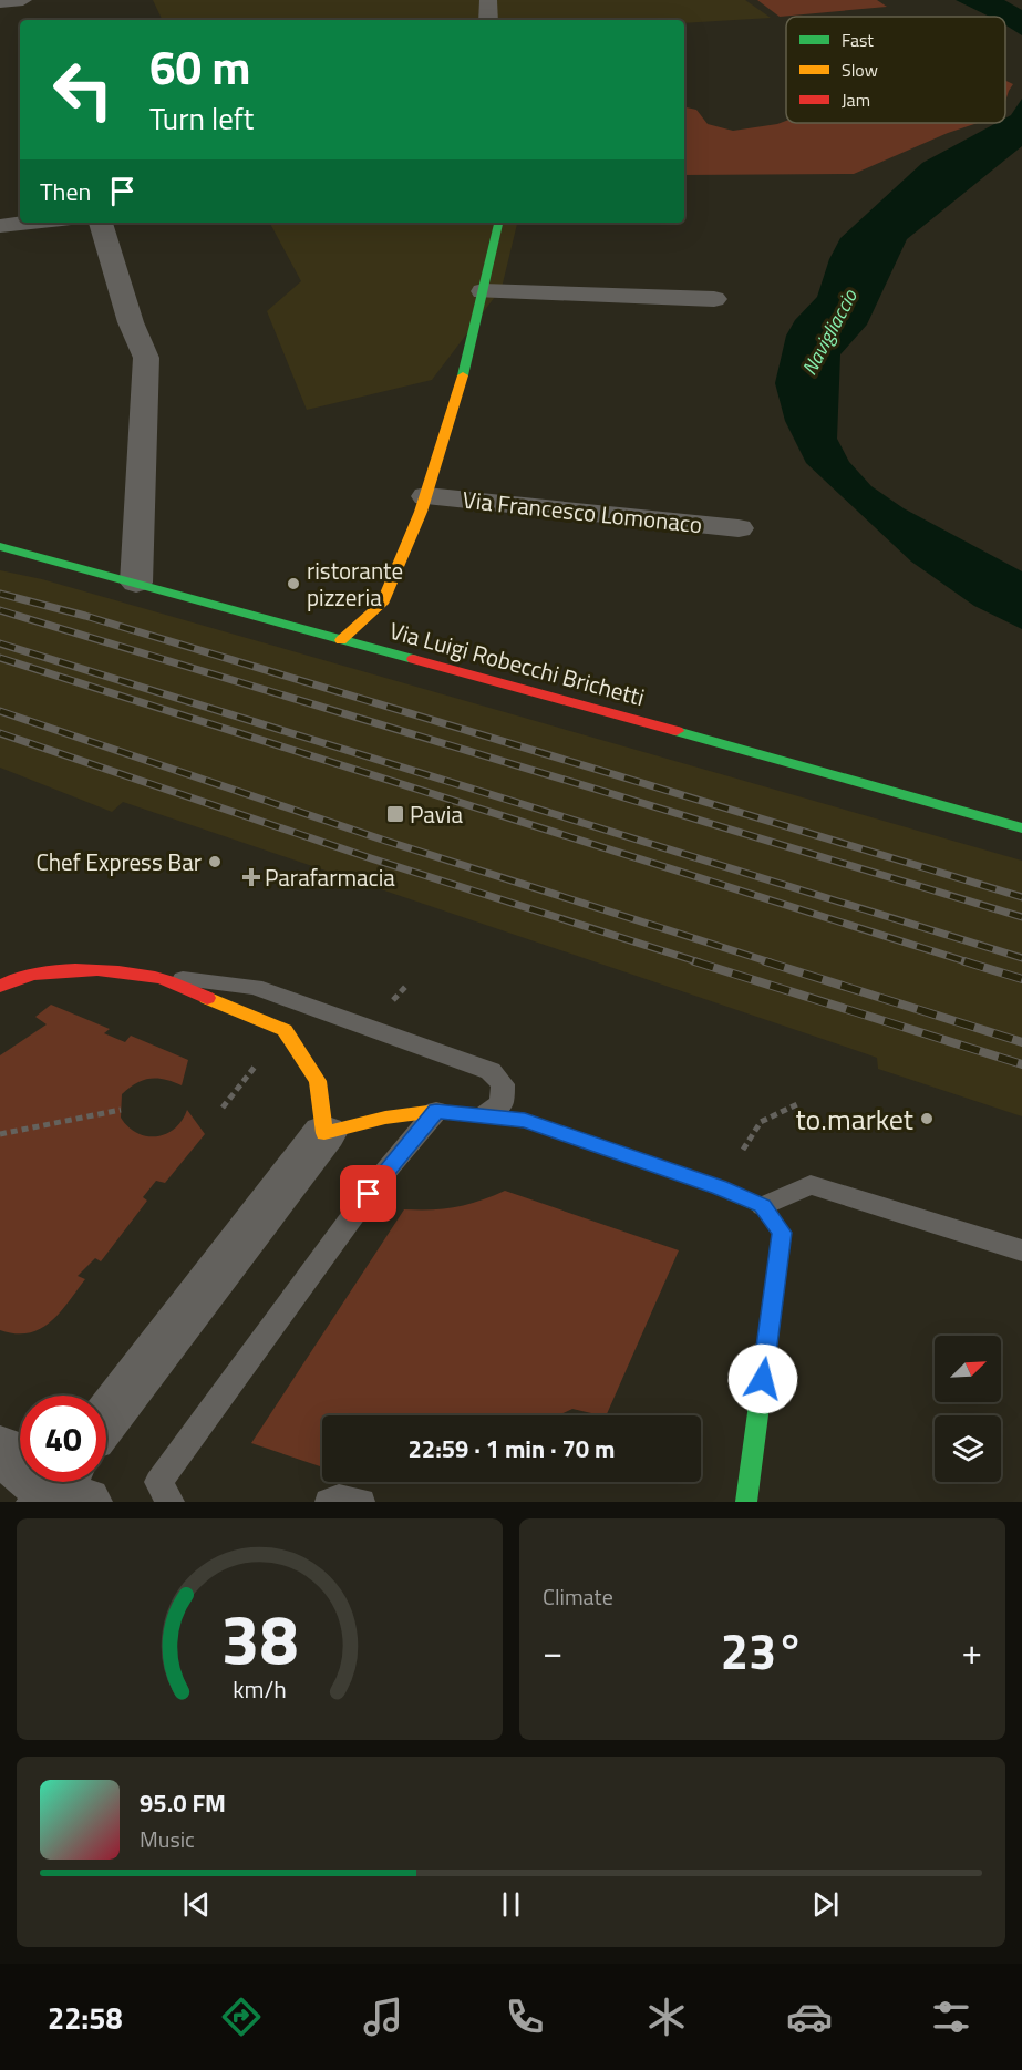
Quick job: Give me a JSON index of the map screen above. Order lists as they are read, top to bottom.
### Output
{
  "streets": {
    "street": ["Via Francesco Lomonaco", "Via Luigi Robecchi Brichetti"]
  },
  "crossings": [
    ["Via Francesco Lomonaco", "Via Luigi Robecchi Brichetti"]
  ],
  "water": ["Navigliaccio"],
  "places": {
    "other": ["ristorante pizzeria", "Chef Express Bar", "to.market"],
    "transit": ["Pavia"],
    "health": ["Parafarmacia"]
  },
  "legend": ["Fast", "Slow", "Jam"],
  "north": "top right",
  "page": {
    "turn": ["60 m", "Turn left"],
    "then": "Then",
    "limit": "40",
    "trip": "22:59 · 1 min · 70 m",
    "tile": "Climate",
    "heat": ["−", "23°", "+"],
    "song": ["95.0 FM", "Music"],
    "tabs": "22:58",
    "gauge": ["38", "km/h"]
  }
}
